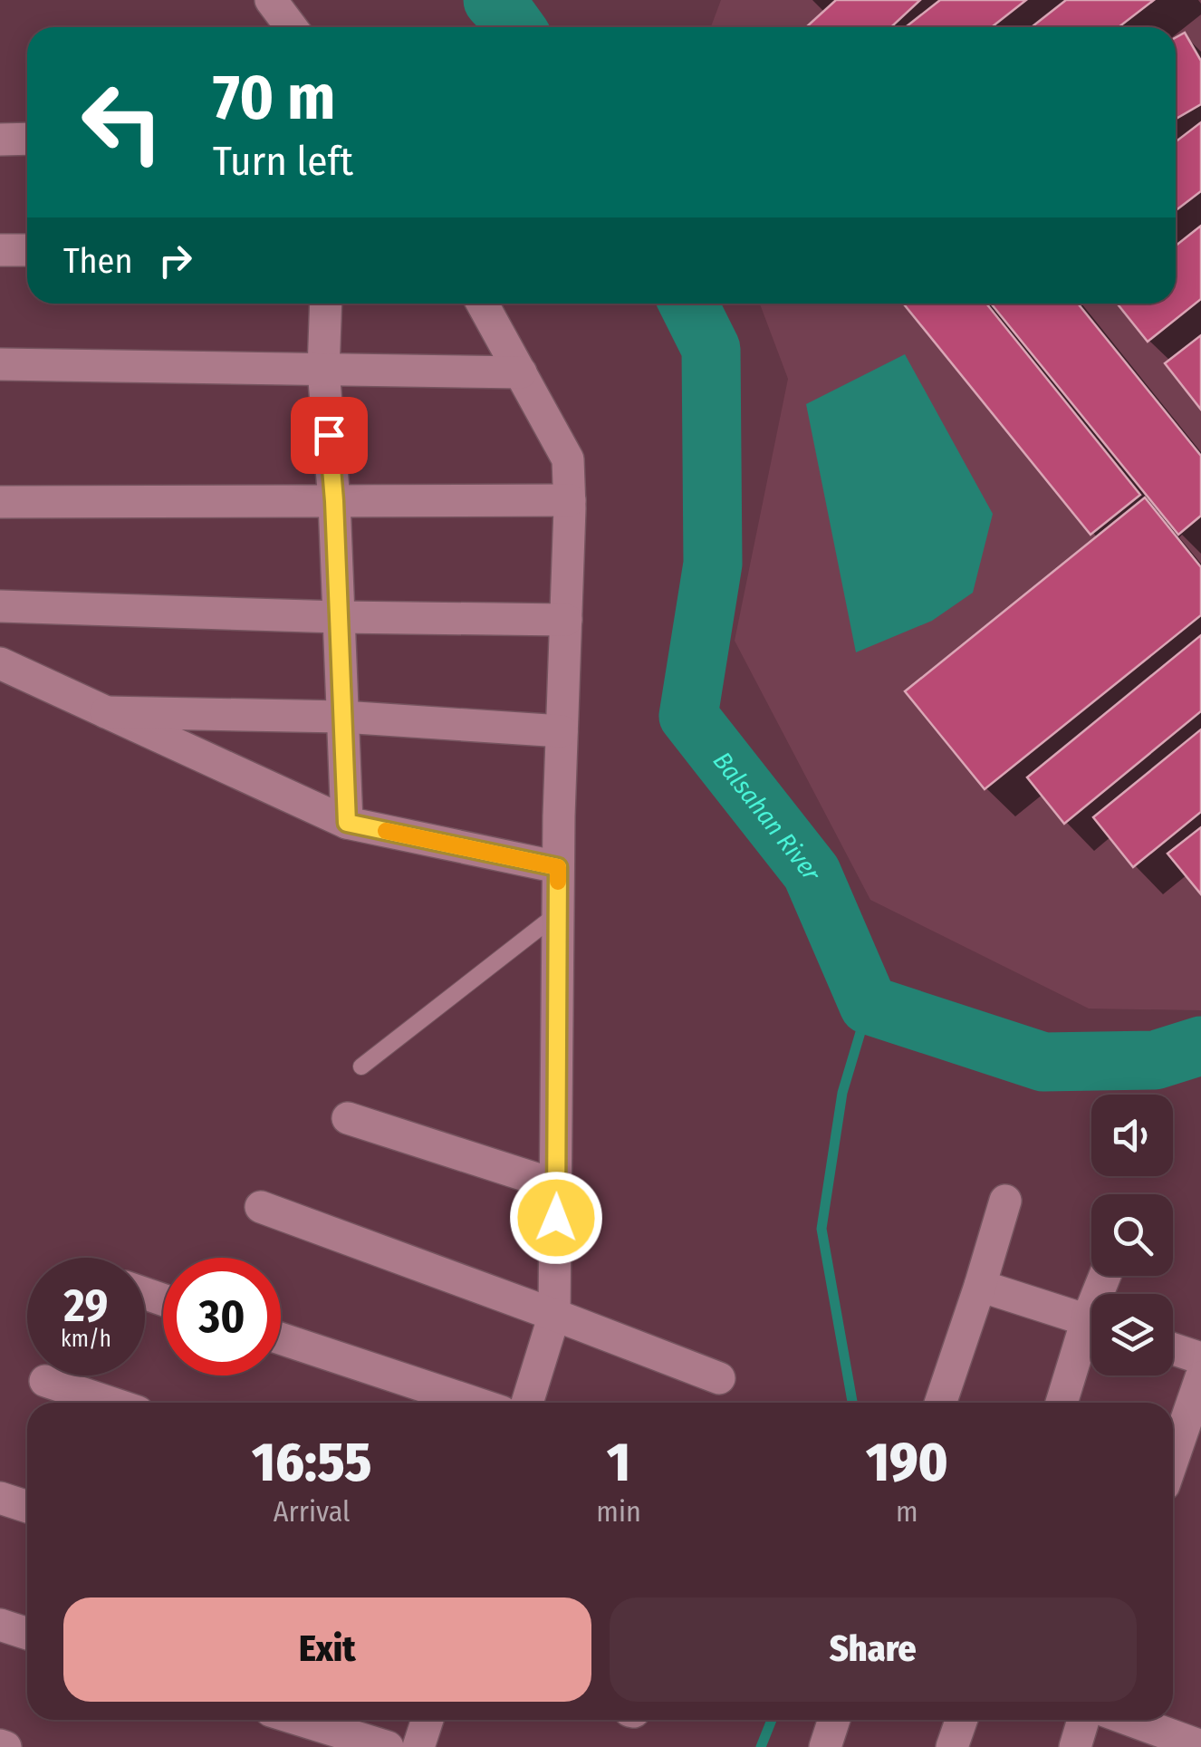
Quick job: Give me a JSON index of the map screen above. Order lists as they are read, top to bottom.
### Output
{
  "water": ["Balsahan River"],
  "page": {
    "turn": ["70 m", "Turn left"],
    "then": "Then",
    "speed": "29 km/h",
    "limit": "30",
    "eta": [
      "16:55",
      "Arrival",
      "1",
      "min",
      "190",
      "m"
    ],
    "buttons": ["Exit", "Share"]
  }
}
